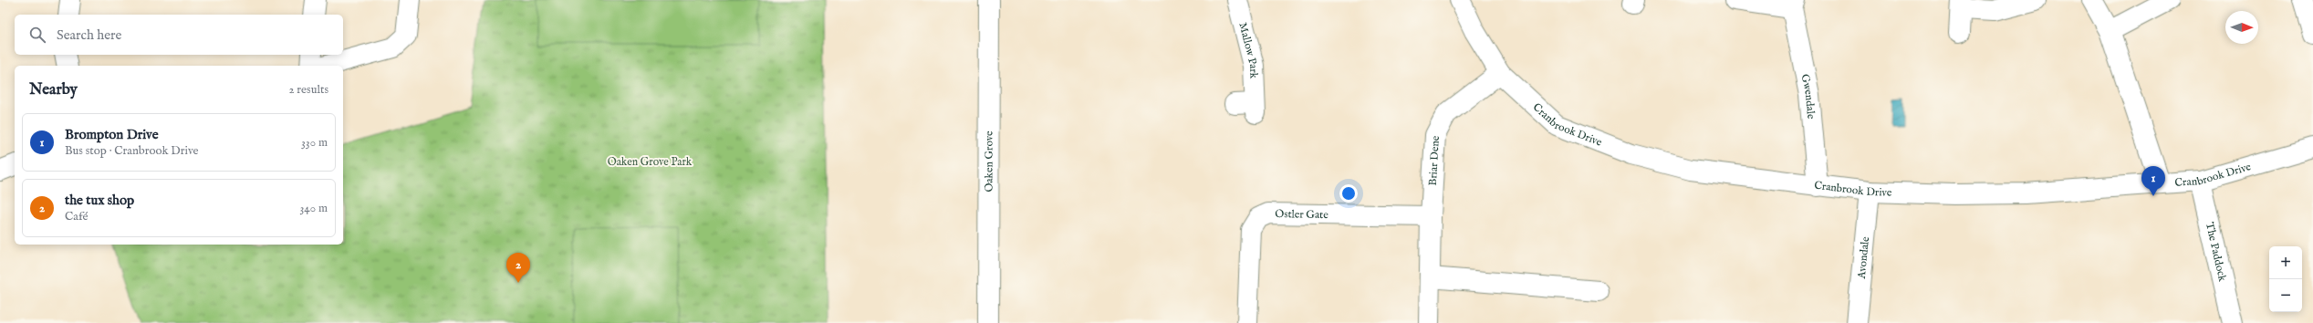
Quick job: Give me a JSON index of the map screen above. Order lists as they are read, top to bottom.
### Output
{
  "streets": {
    "street": [
      "Mallow Park",
      "Gwendale",
      "Cranbrook Drive",
      "Briar Dene",
      "Oaken Grove",
      "Ostler Gate",
      "The Paddock",
      "Avondale"
    ]
  },
  "crossings": [
    ["Gwendale", "Cranbrook Drive"],
    ["Cranbrook Drive", "Briar Dene"],
    ["Cranbrook Drive", "The Paddock"],
    ["Cranbrook Drive", "Avondale"],
    ["Briar Dene", "Ostler Gate"]
  ],
  "parks": ["Oaken Grove Park"],
  "north": "right",
  "page": {
    "search": "Search here",
    "heading": ["Nearby", "2 results"],
    "list": [
      {
        "mark": "1",
        "name": "Brompton Drive",
        "note": "Bus stop · Cranbrook Drive",
        "value": "330 m"
      },
      {
        "mark": "2",
        "name": "the tux shop",
        "note": "Café",
        "value": "340 m"
      }
    ],
    "pins": ["1", "2"],
    "map_buttons": ["+", "−"]
  }
}
